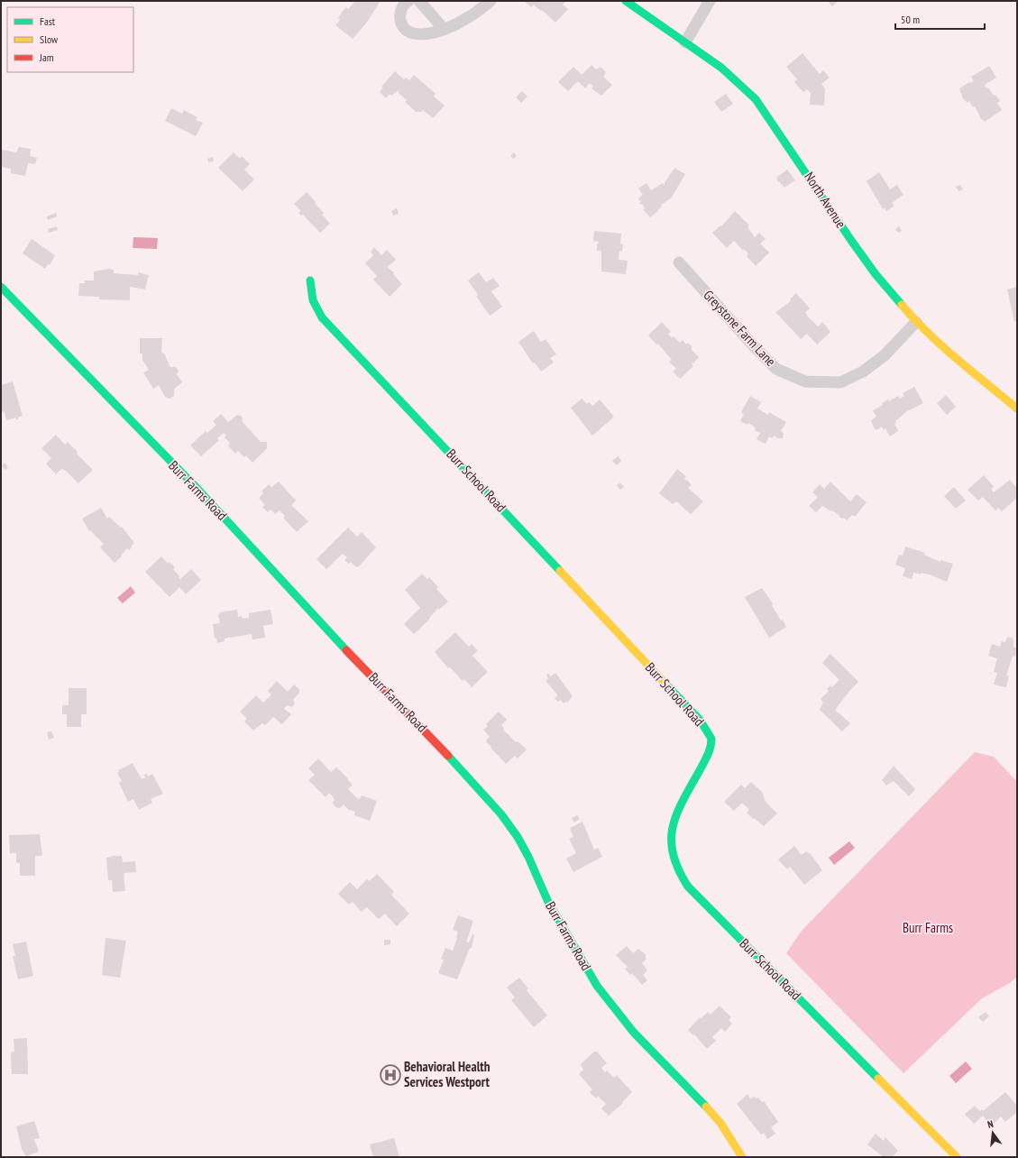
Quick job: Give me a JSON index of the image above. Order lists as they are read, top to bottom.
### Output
{
  "streets": {
    "street": [
      "North Avenue",
      "Greystone Farm Lane",
      "Burr School Road",
      "Burr Farms Road"
    ]
  },
  "crossings": [
    ["North Avenue", "Greystone Farm Lane"]
  ],
  "parks": ["Burr Farms"],
  "places": {
    "hospital": ["Behavioral Health Services Westport"]
  },
  "legend": ["Fast", "Slow", "Jam"],
  "scale_bar": "50 m",
  "north": "top"
}
